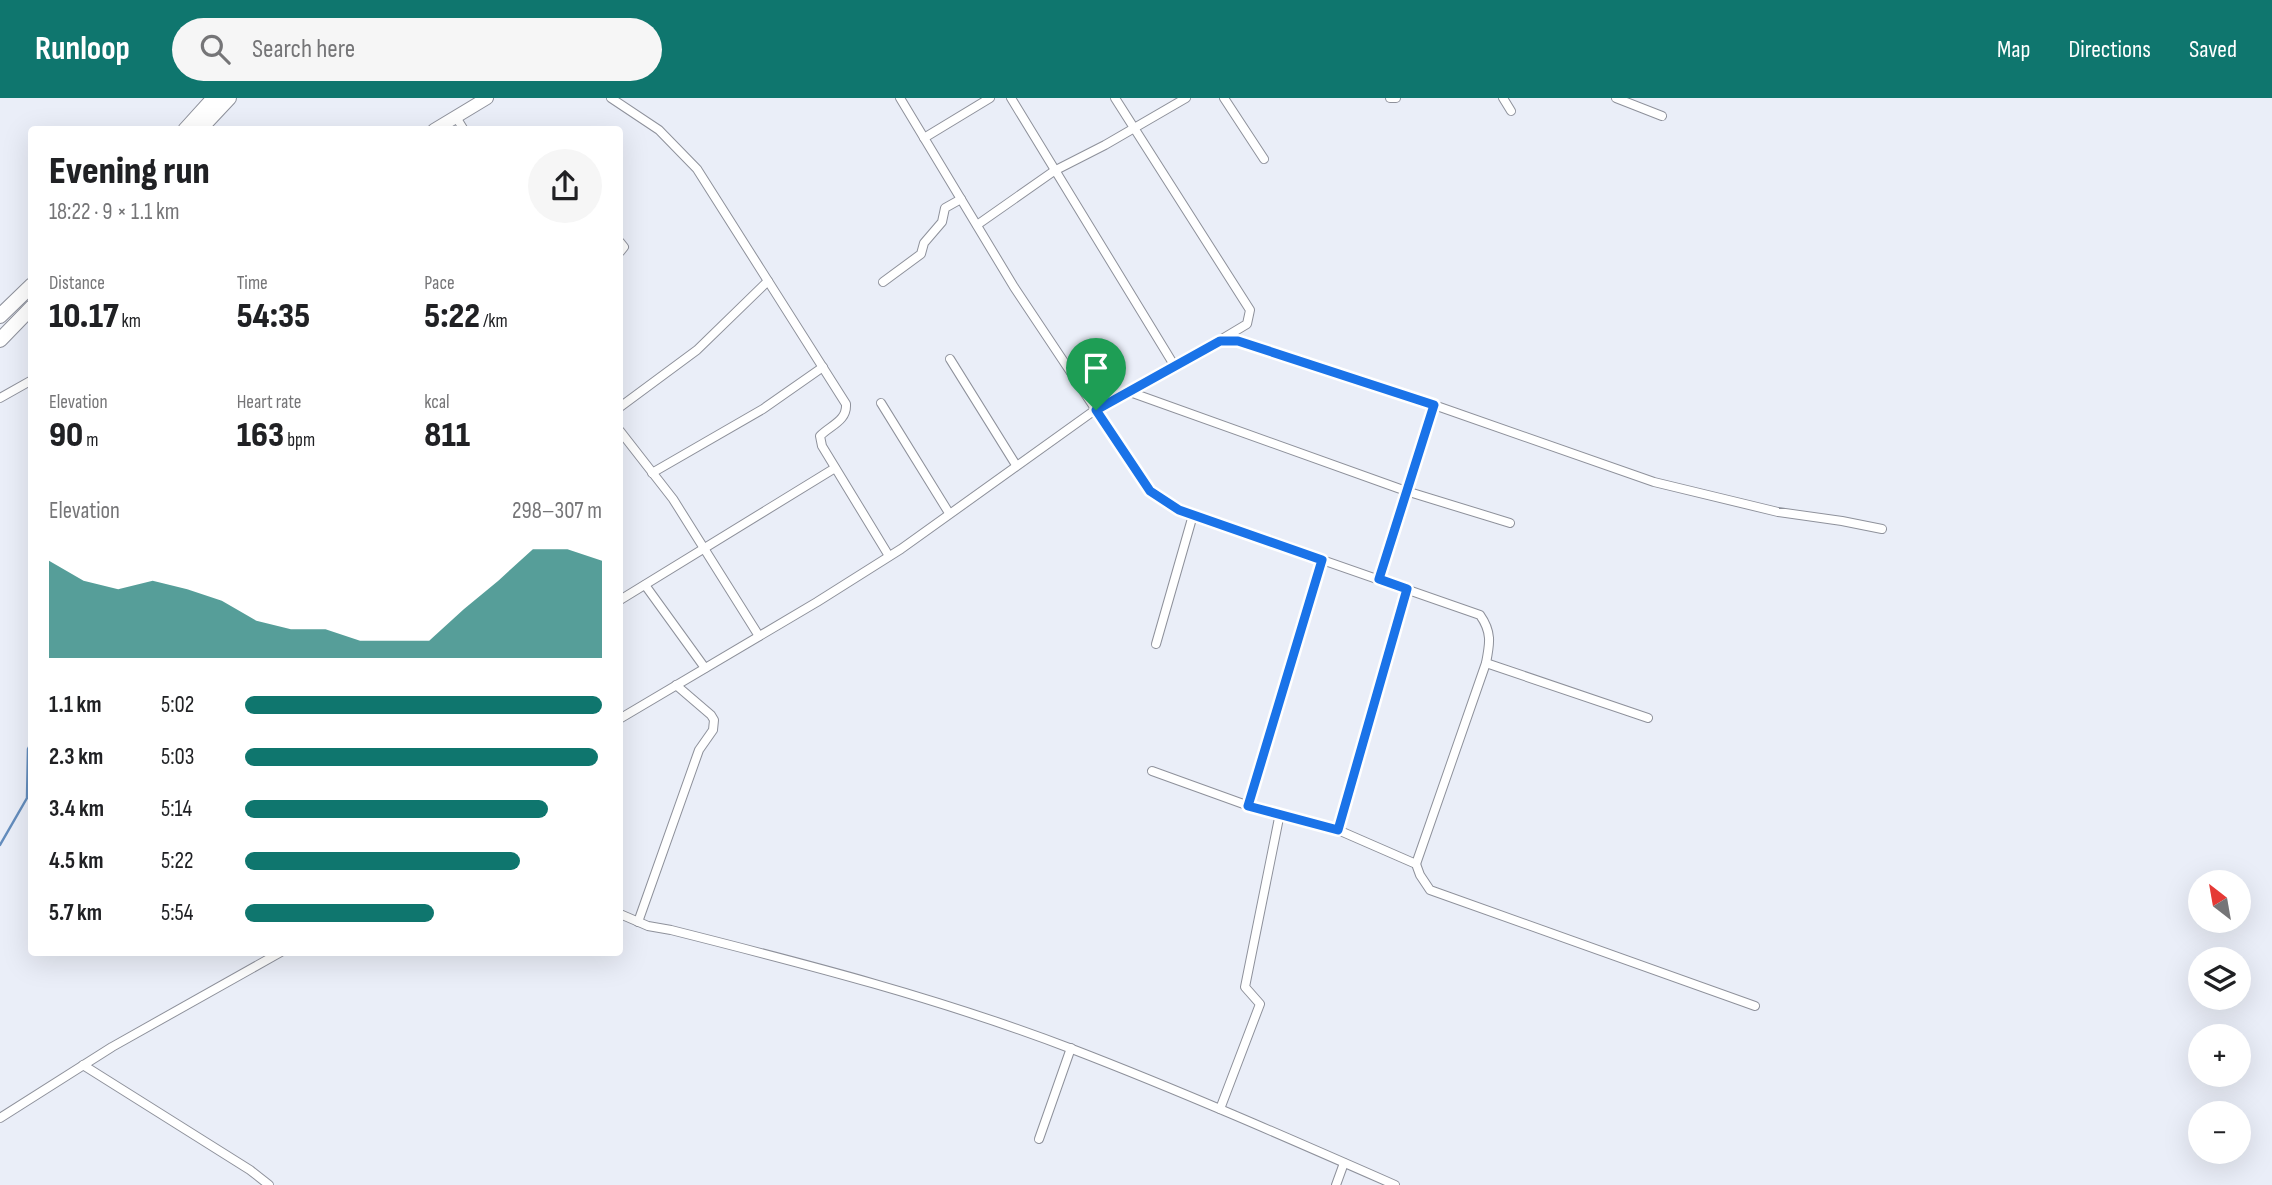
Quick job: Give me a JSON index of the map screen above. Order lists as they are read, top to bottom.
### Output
{
  "north": "top left",
  "page": {
    "header": "Runloop",
    "search": "Search here",
    "nav": ["Map", "Directions", "Saved"],
    "heading": ["Evening run", "18:22 · 9 × 1.1 km"],
    "stats": [
      ["Distance", "10.17 km"],
      ["Time", "54:35"],
      ["Pace", "5:22 /km"],
      ["Elevation", "90 m"],
      ["Heart rate", "163 bpm"],
      ["kcal", "811"]
    ],
    "chart": ["Elevation", "298–307 m"],
    "list": [
      {
        "name": "1.1 km",
        "note": "5:02"
      },
      {
        "name": "2.3 km",
        "note": "5:03"
      },
      {
        "name": "3.4 km",
        "note": "5:14"
      },
      {
        "name": "4.5 km",
        "note": "5:22"
      },
      {
        "name": "5.7 km",
        "note": "5:54"
      }
    ],
    "map_buttons": ["+", "−"]
  }
}
